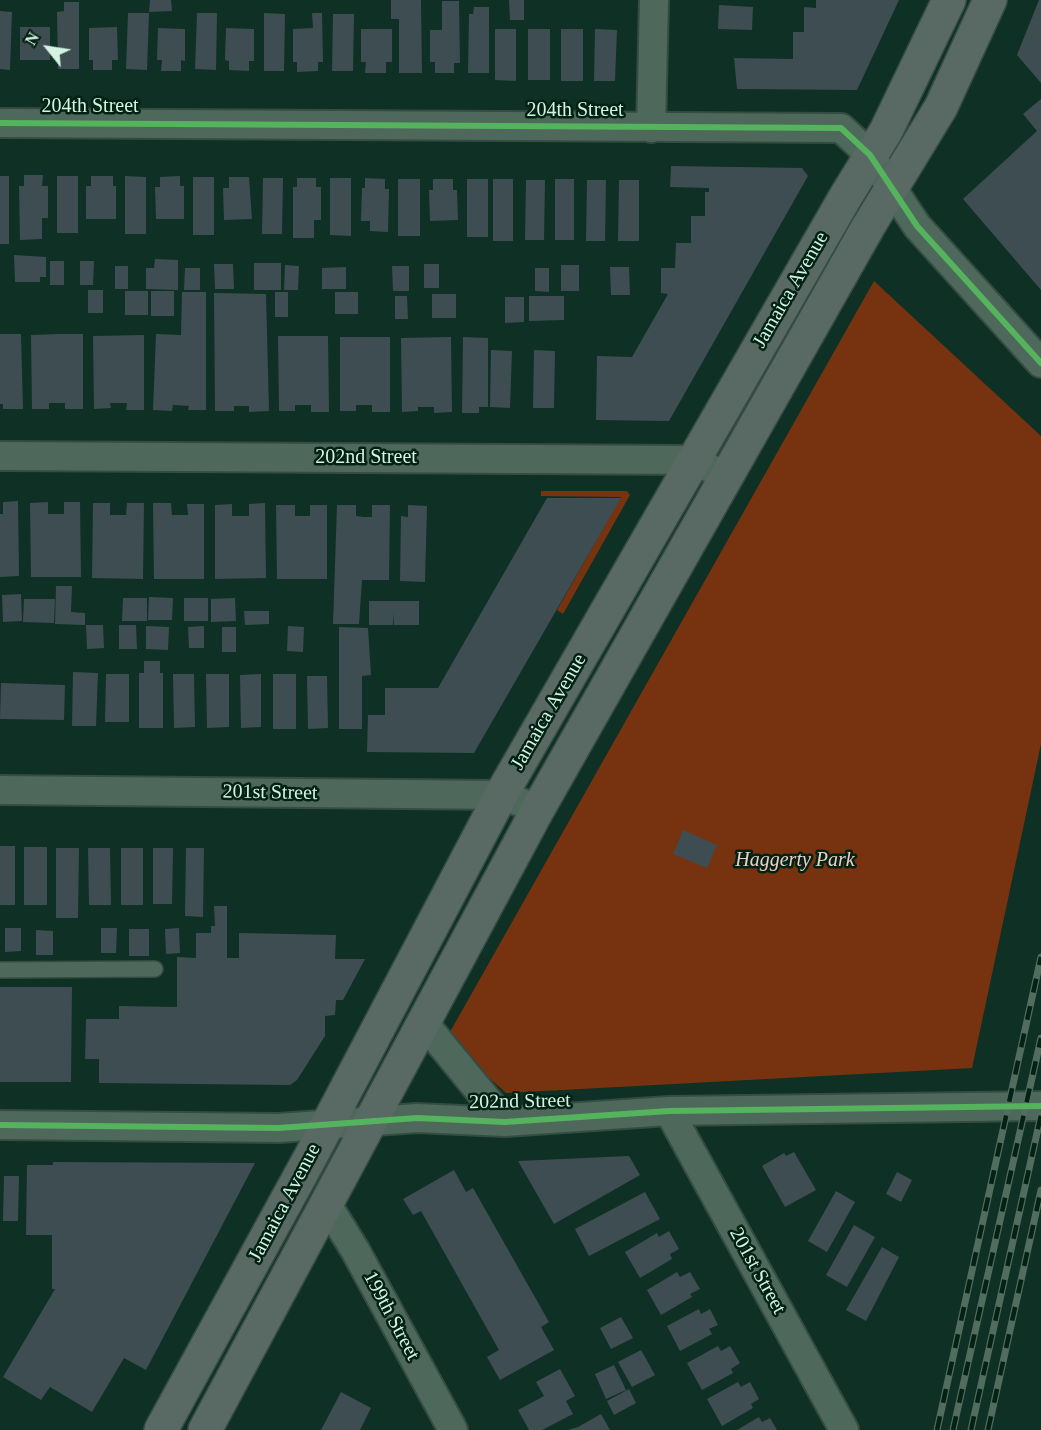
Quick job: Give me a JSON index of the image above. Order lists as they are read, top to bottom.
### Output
{
  "streets": {
    "main road": ["Jamaica Avenue"],
    "street": [
      "204th Street",
      "202nd Street",
      "201st Street",
      "199th Street"
    ]
  },
  "crossings": [
    ["204th Street", "Jamaica Avenue"],
    ["Jamaica Avenue", "202nd Street"],
    ["Jamaica Avenue", "201st Street"],
    ["Jamaica Avenue", "199th Street"],
    ["202nd Street", "201st Street"]
  ],
  "parks": ["Haggerty Park"],
  "north": "top left"
}
